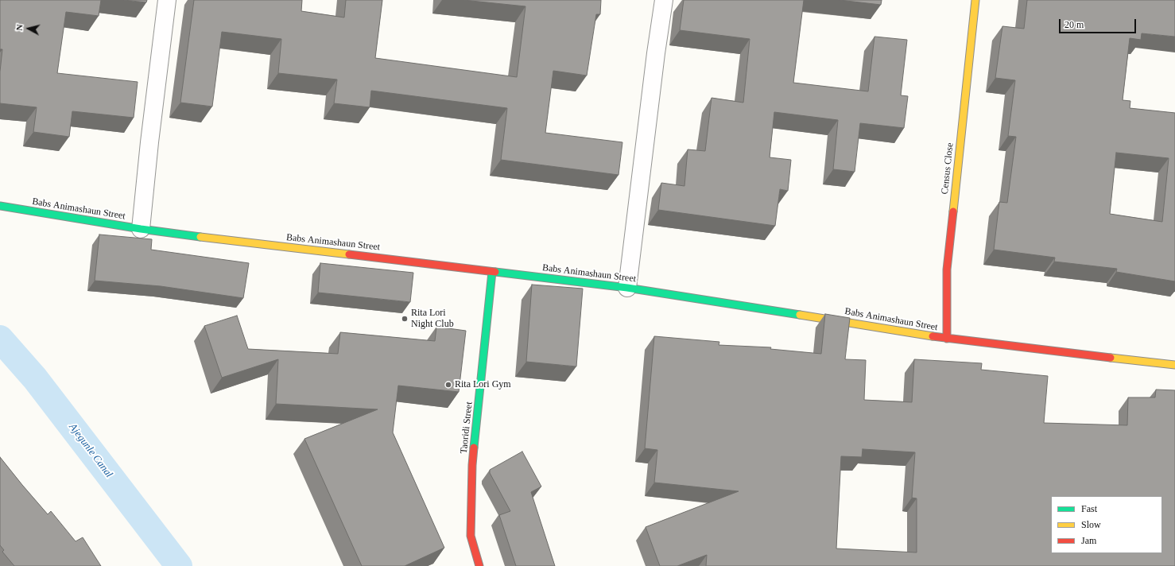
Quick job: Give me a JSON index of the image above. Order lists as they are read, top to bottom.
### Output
{
  "streets": {
    "main road": ["Census Close", "Babs Animashaun Street", "Taoridi Street"]
  },
  "crossings": [
    ["Census Close", "Babs Animashaun Street"],
    ["Babs Animashaun Street", "Taoridi Street"]
  ],
  "water": ["Ajegunle Canal"],
  "places": ["Rita Lori Night Club", "Rita Lori Gym"],
  "legend": ["Fast", "Slow", "Jam"],
  "scale_bar": "20 m",
  "north": "left"
}
